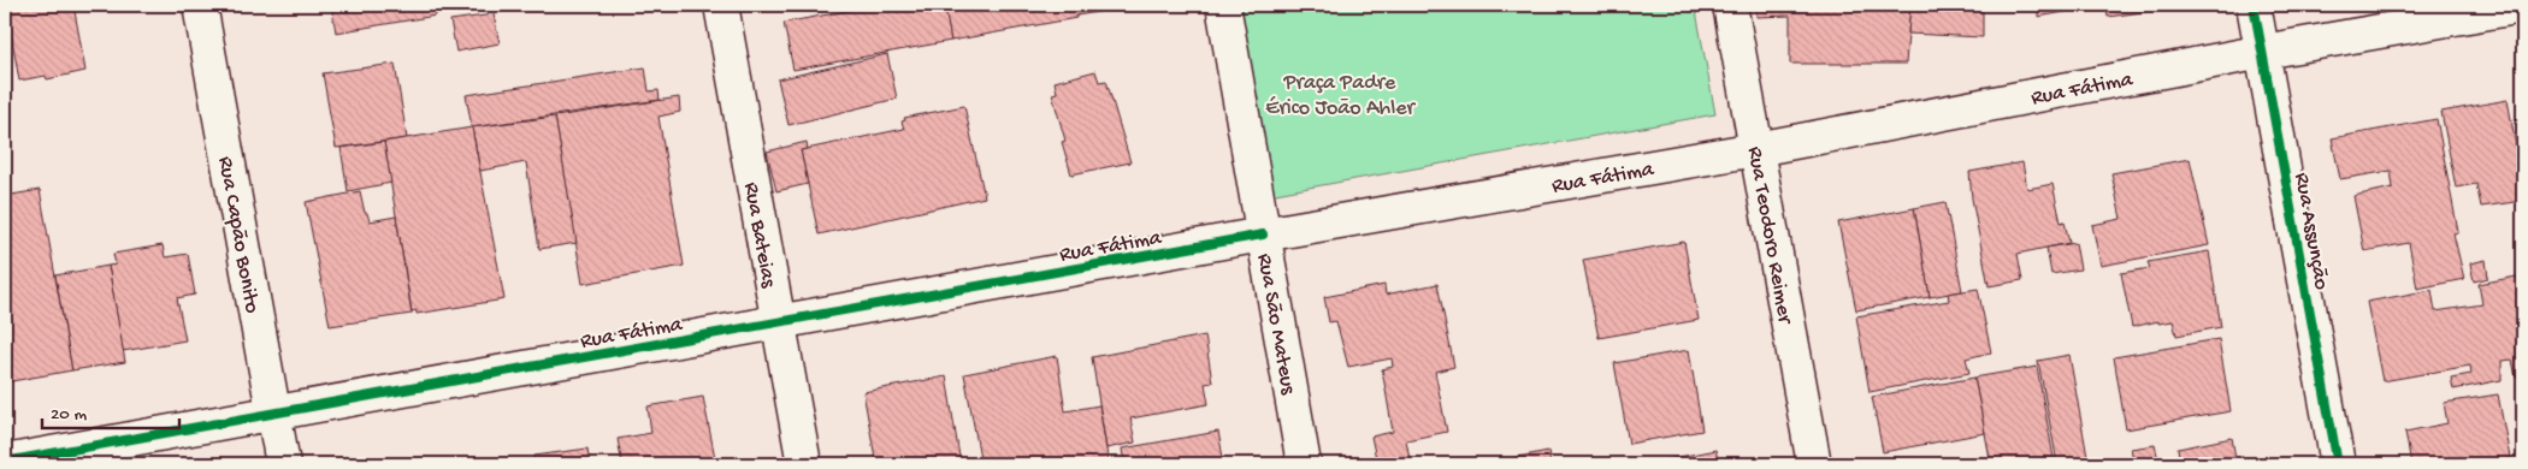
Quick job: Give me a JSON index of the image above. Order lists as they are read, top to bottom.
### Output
{
  "streets": {
    "main road": [
      "Rua Fátima",
      "Rua Assunção",
      "Rua Capão Bonito",
      "Rua Bateias",
      "Rua Teodoro Reimer",
      "Rua São Mateus"
    ]
  },
  "crossings": [
    ["Rua Fátima", "Rua Assunção"],
    ["Rua Fátima", "Rua Capão Bonito"],
    ["Rua Fátima", "Rua Bateias"],
    ["Rua Fátima", "Rua Teodoro Reimer"],
    ["Rua Fátima", "Rua São Mateus"]
  ],
  "parks": ["Praça Padre Érico João Ahler"],
  "scale_bar": "20 m"
}
